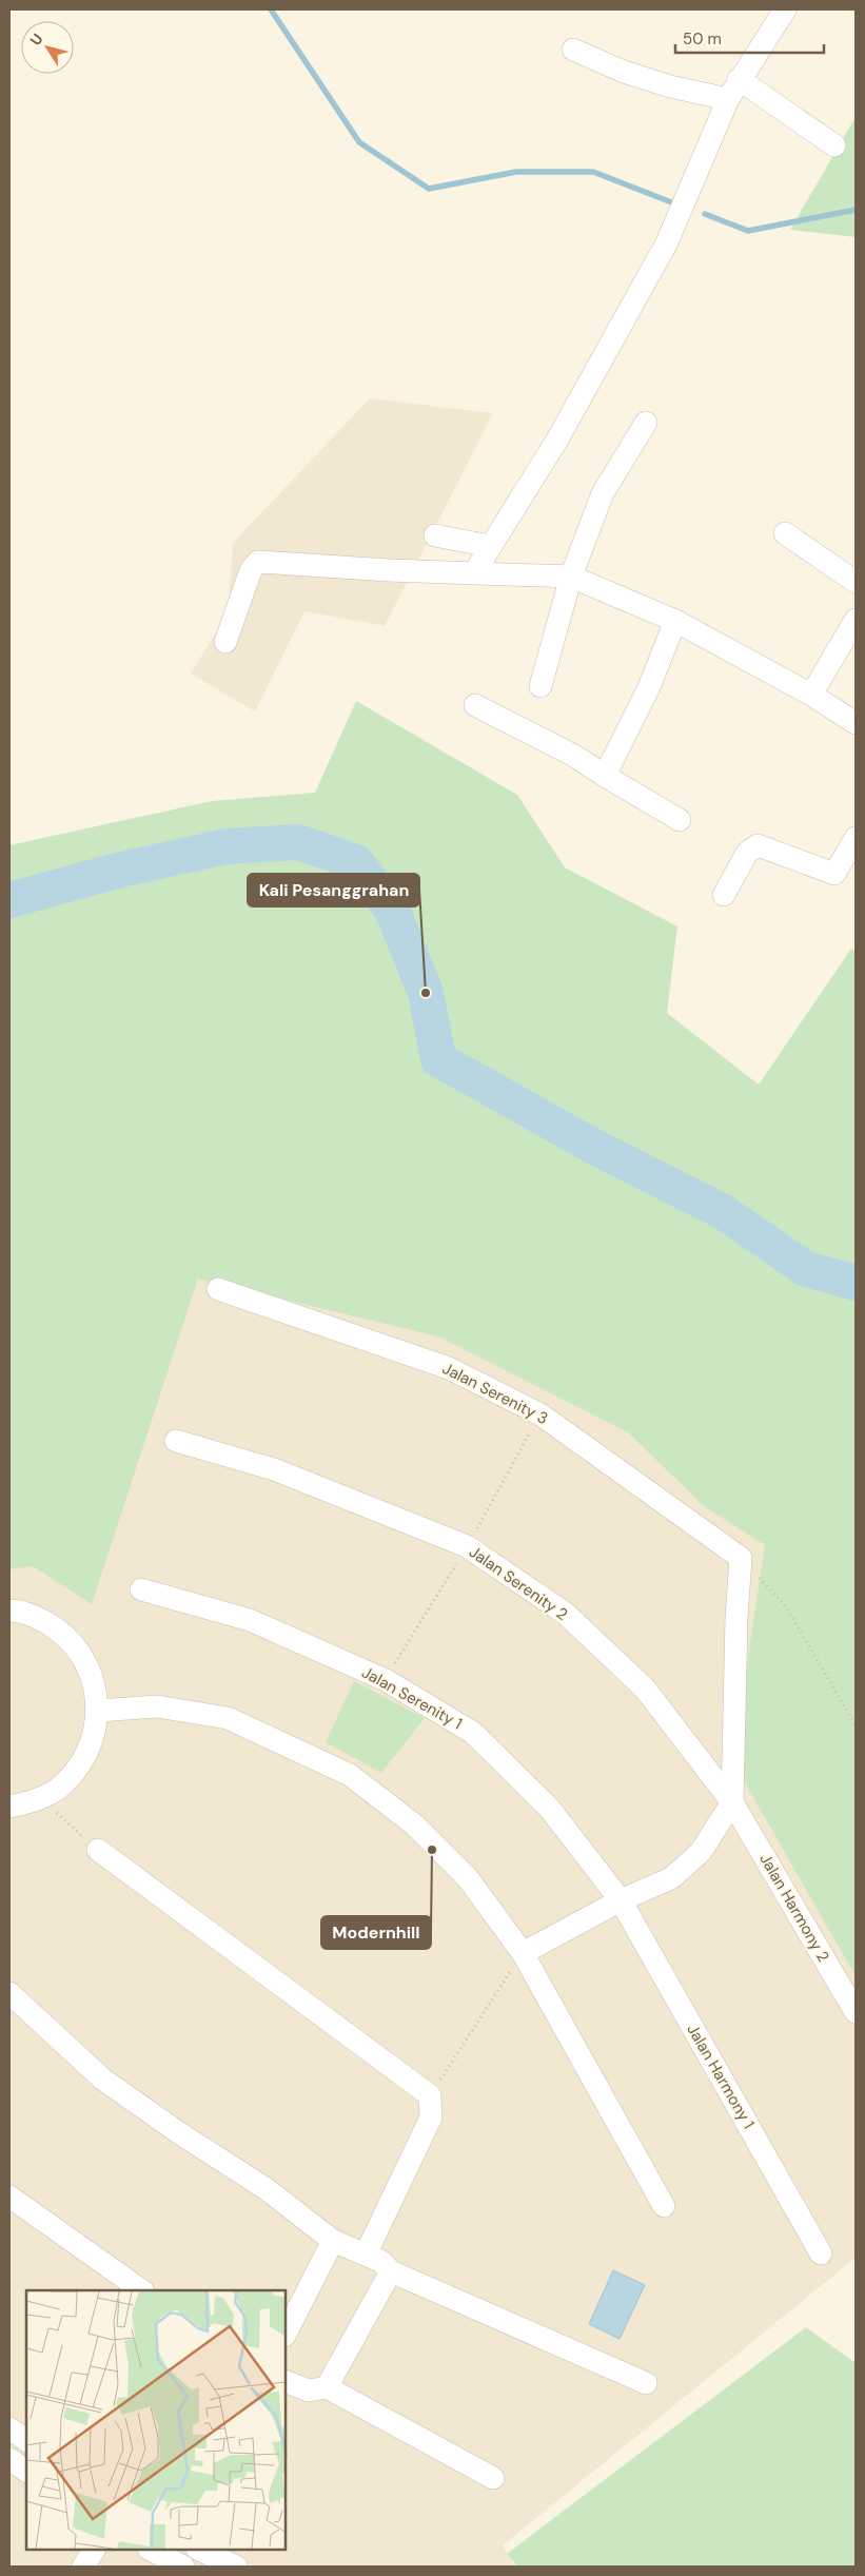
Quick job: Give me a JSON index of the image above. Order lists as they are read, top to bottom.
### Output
{
  "streets": {
    "street": [
      "Jalan Serenity 3",
      "Jalan Serenity 2",
      "Jalan Serenity 1",
      "Jalan Harmony 2",
      "Jalan Harmony 1"
    ]
  },
  "crossings": [
    ["Jalan Serenity 2", "Jalan Harmony 2"],
    ["Jalan Serenity 1", "Jalan Harmony 1"]
  ],
  "places": ["Kali Pesanggrahan", "Modernhill"],
  "scale_bar": "50 m",
  "north": "top left"
}
